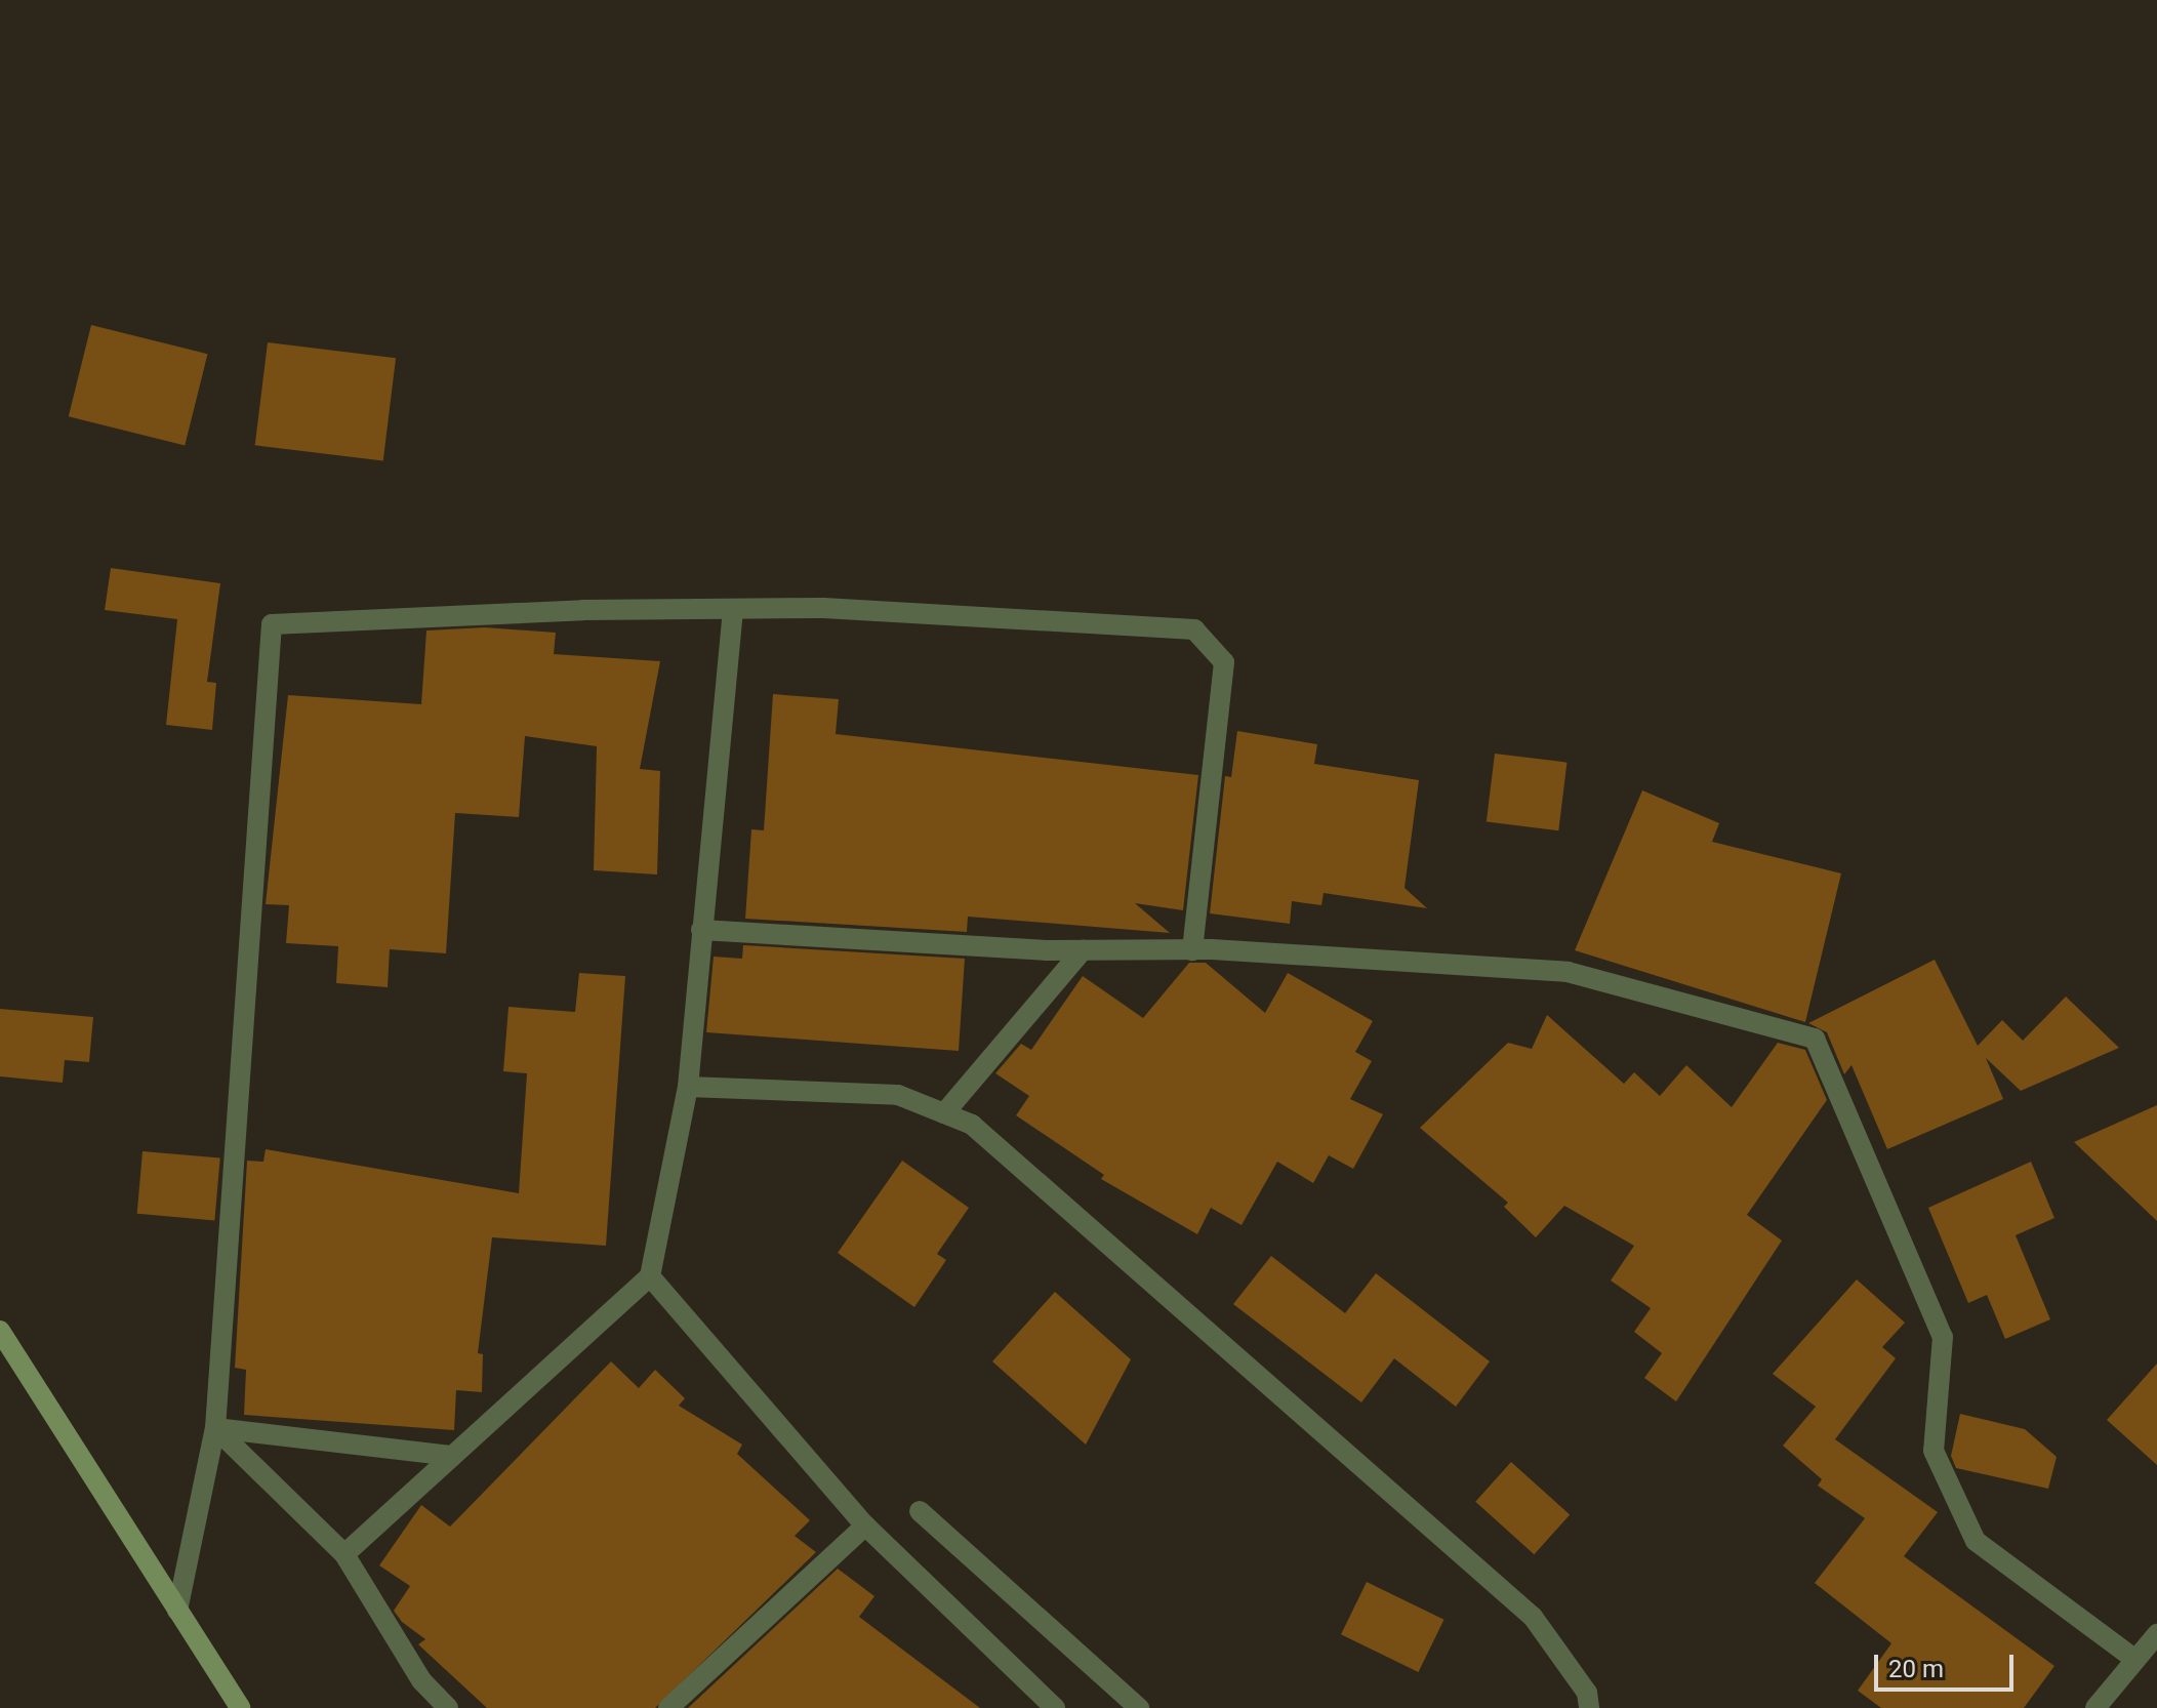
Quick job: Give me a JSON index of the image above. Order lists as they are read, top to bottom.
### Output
{
  "scale_bar": "20 m"
}
